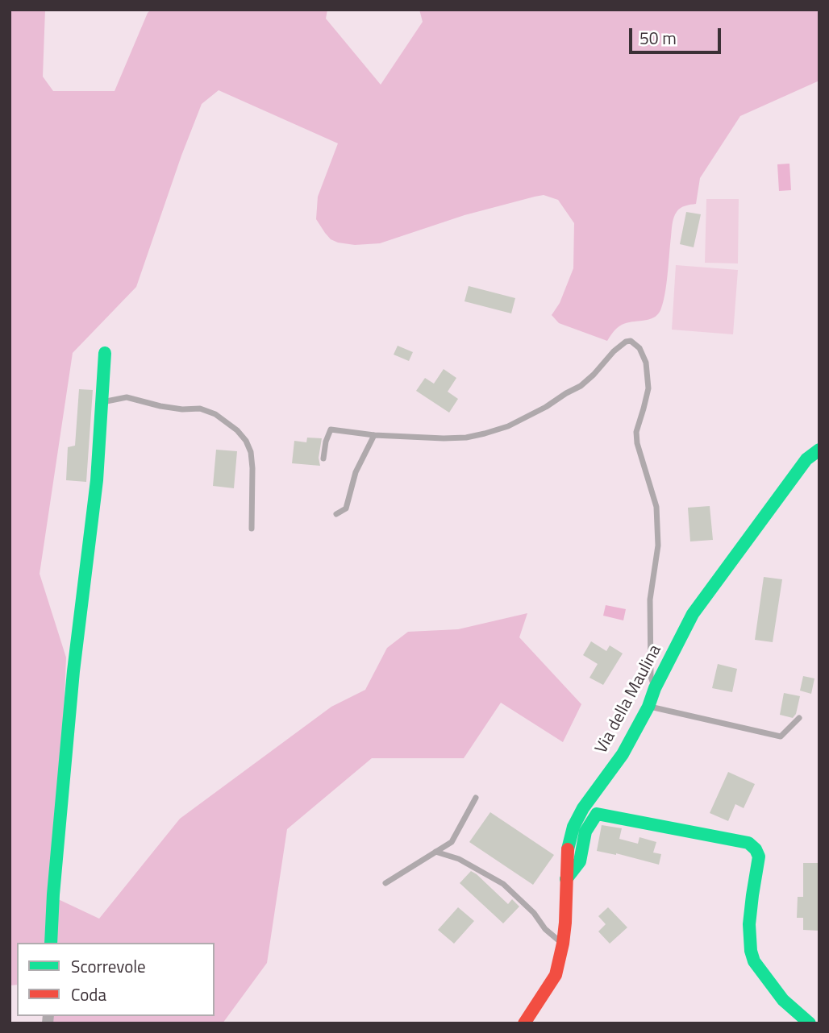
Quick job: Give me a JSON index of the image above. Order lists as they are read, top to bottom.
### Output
{
  "streets": {
    "street": ["Via della Maulina"]
  },
  "legend": ["Scorrevole", "Coda"],
  "scale_bar": "50 m"
}
